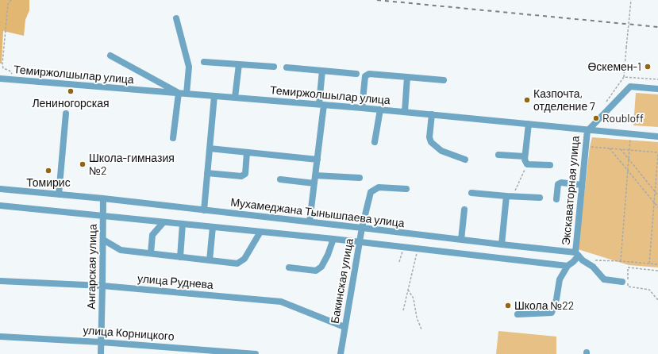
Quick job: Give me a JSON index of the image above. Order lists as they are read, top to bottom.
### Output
{
  "streets": {
    "street": [
      "Темиржолшылар улица",
      "Экскаваторная улица",
      "Мухамеджана Тынышпаева улица",
      "Ангарская улица",
      "Бакинская улица",
      "улица Руднева",
      "улица Корницкого"
    ]
  },
  "crossings": [
    ["Темиржолшылар улица", "Экскаваторная улица"],
    ["Экскаваторная улица", "Мухамеджана Тынышпаева улица"],
    ["Мухамеджана Тынышпаева улица", "Ангарская улица"],
    ["Мухамеджана Тынышпаева улица", "Бакинская улица"],
    ["Ангарская улица", "улица Руднева"],
    ["Ангарская улица", "улица Корницкого"],
    ["Бакинская улица", "улица Руднева"]
  ],
  "places": [
    "Өскемен-1",
    "Лениногорская",
    "Казпочта, отделение 7",
    "Roubloff",
    "Школа-гимназия №2",
    "Томирис",
    "Школа №22"
  ]
}
